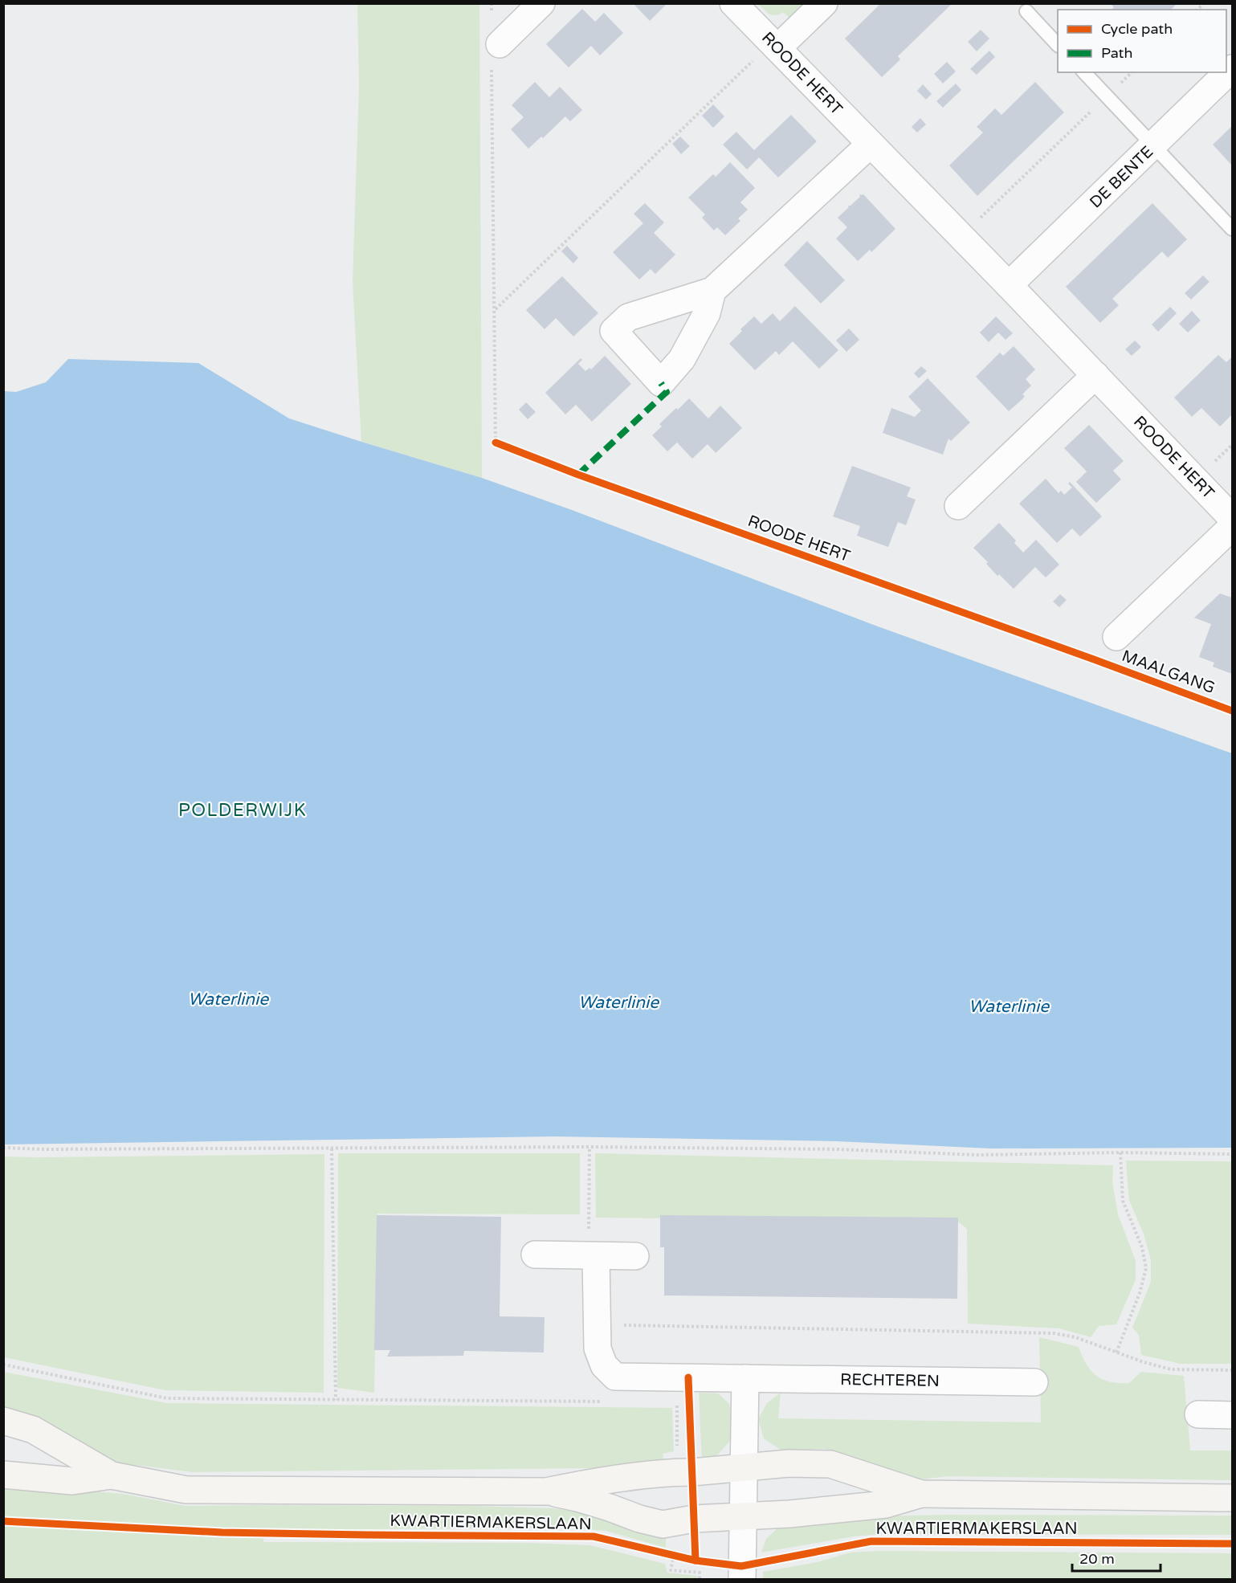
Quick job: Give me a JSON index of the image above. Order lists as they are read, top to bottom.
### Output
{
  "streets": {
    "main road": ["KWARTIERMAKERSLAAN"],
    "street": ["ROODE HERT", "DE BENTE", "RECHTEREN"],
    "cycle path": ["MAALGANG"]
  },
  "crossings": [
    ["ROODE HERT", "DE BENTE"]
  ],
  "districts": ["POLDERWIJK"],
  "water": ["Waterlinie"],
  "legend": ["Cycle path", "Path"],
  "scale_bar": "20 m"
}
